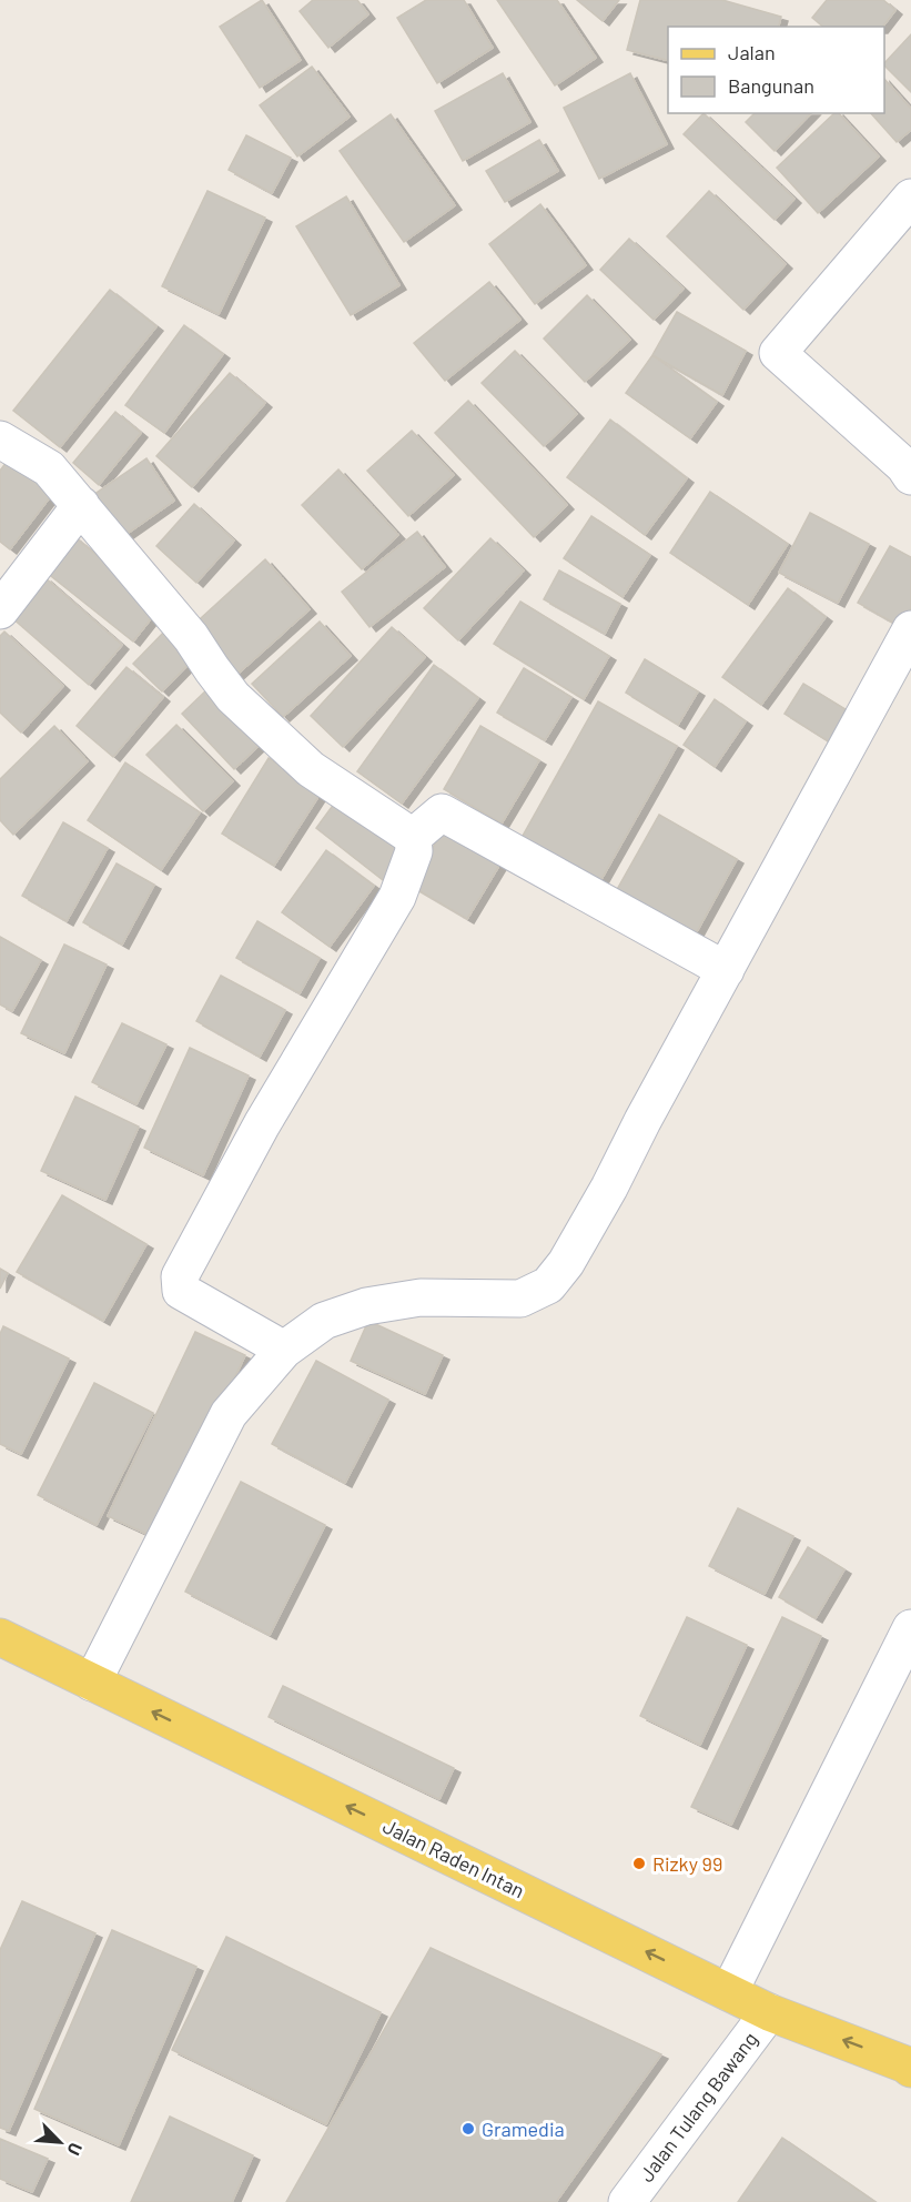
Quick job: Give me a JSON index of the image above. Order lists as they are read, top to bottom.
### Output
{
  "streets": {
    "main road": ["Jalan Raden Intan"],
    "street": ["Jalan Tulang Bawang"]
  },
  "crossings": [
    ["Jalan Raden Intan", "Jalan Tulang Bawang"]
  ],
  "one_way": ["Jalan Raden Intan"],
  "places": ["Rizky 99", "Gramedia"],
  "legend": ["Jalan", "Bangunan"],
  "north": "bottom right"
}
